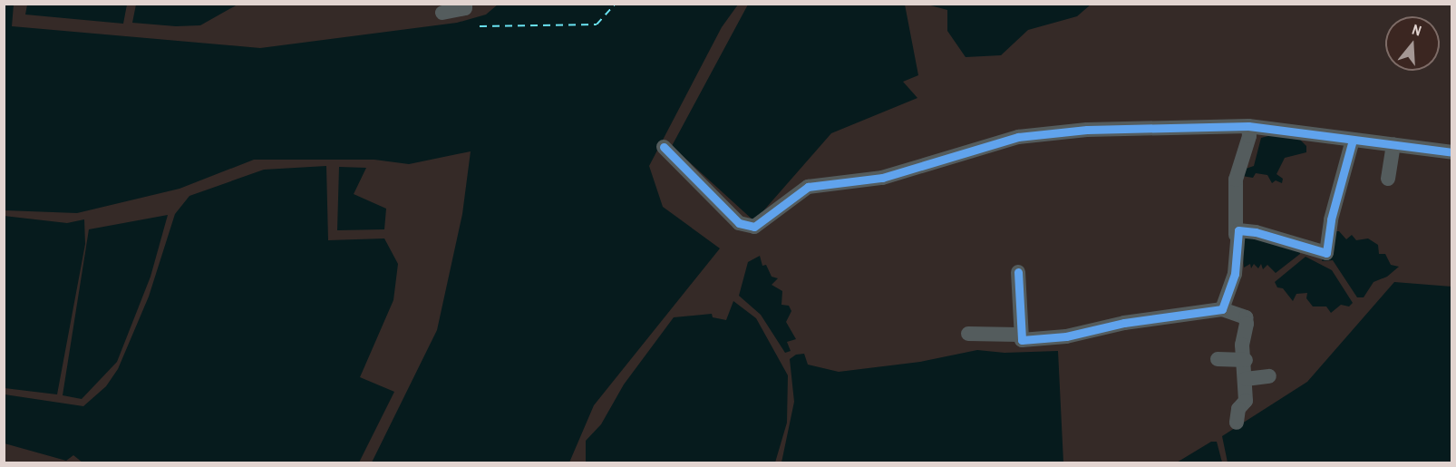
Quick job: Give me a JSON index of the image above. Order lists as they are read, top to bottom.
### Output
{
  "north": "top"
}
